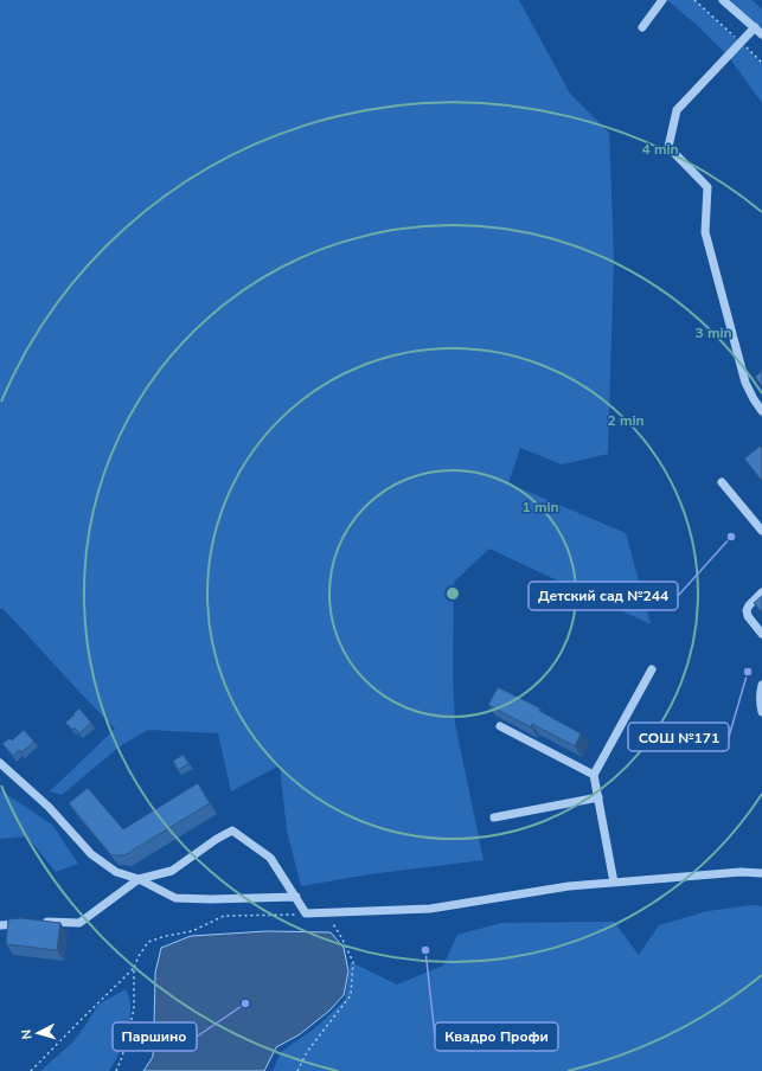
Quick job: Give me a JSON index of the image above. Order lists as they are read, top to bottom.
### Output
{
  "places": [
    "Детский сад №244",
    "СОШ №171",
    "Квадро Профи",
    "Паршино"
  ],
  "north": "left",
  "rings": [
    "4 min",
    "3 min",
    "2 min",
    "1 min"
  ]
}
